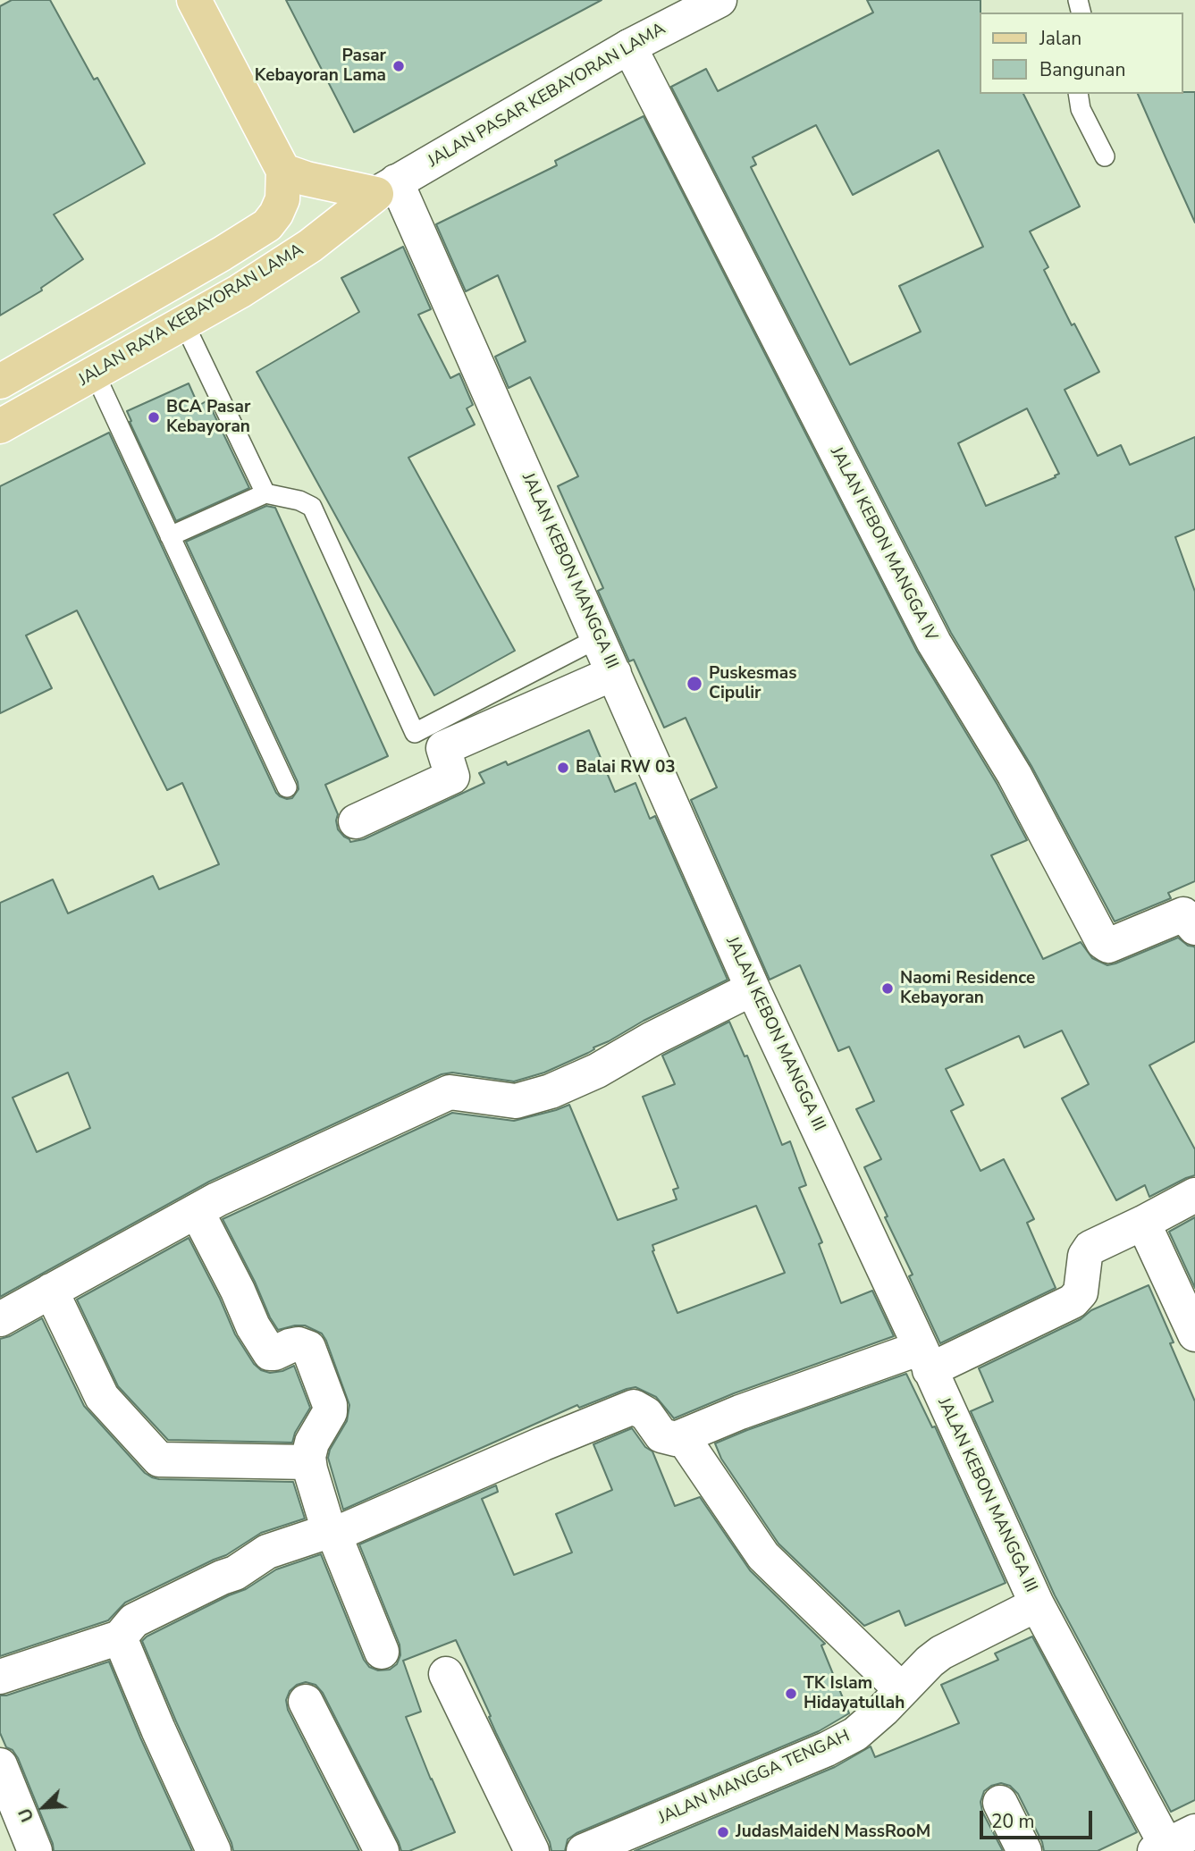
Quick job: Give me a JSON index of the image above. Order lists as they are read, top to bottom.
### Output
{
  "streets": {
    "main road": ["JALAN RAYA KEBAYORAN LAMA"],
    "street": [
      "JALAN PASAR KEBAYORAN LAMA",
      "JALAN KEBON MANGGA IV",
      "JALAN KEBON MANGGA III",
      "JALAN MANGGA TENGAH"
    ]
  },
  "crossings": [
    ["JALAN PASAR KEBAYORAN LAMA", "JALAN RAYA KEBAYORAN LAMA"],
    ["JALAN PASAR KEBAYORAN LAMA", "JALAN KEBON MANGGA IV"],
    ["JALAN PASAR KEBAYORAN LAMA", "JALAN KEBON MANGGA III"],
    ["JALAN RAYA KEBAYORAN LAMA", "JALAN KEBON MANGGA III"],
    ["JALAN KEBON MANGGA III", "JALAN MANGGA TENGAH"]
  ],
  "places": [
    "Pasar Kebayoran Lama",
    "BCA Pasar Kebayoran",
    "Puskesmas Cipulir",
    "Balai RW 03",
    "Naomi Residence Kebayoran",
    "TK Islam Hidayatullah",
    "JudasMaideN MassRooM"
  ],
  "legend": ["Jalan", "Bangunan"],
  "scale_bar": "20 m",
  "north": "bottom left"
}
